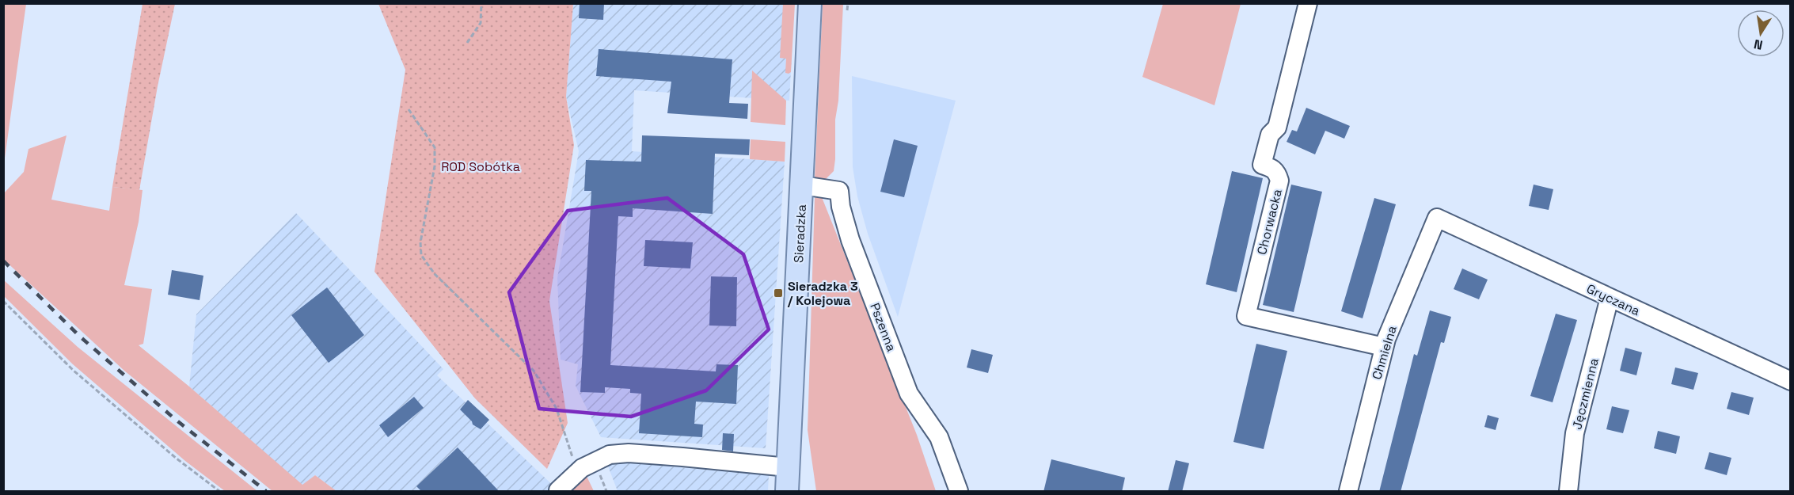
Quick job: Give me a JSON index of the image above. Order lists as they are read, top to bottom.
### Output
{
  "streets": {
    "main road": ["Sieradzka"],
    "street": [
      "Chorwacka",
      "Gryczana",
      "Pszenna",
      "Chmielna",
      "Jęczmienna"
    ]
  },
  "crossings": [
    ["Chorwacka", "Chmielna"],
    ["Sieradzka", "Pszenna"],
    ["Gryczana", "Chmielna"],
    ["Gryczana", "Jęczmienna"]
  ],
  "parks": ["ROD Sobótka"],
  "places": {
    "transit": ["Sieradzka 3 / Kolejowa"]
  },
  "north": "bottom"
}
